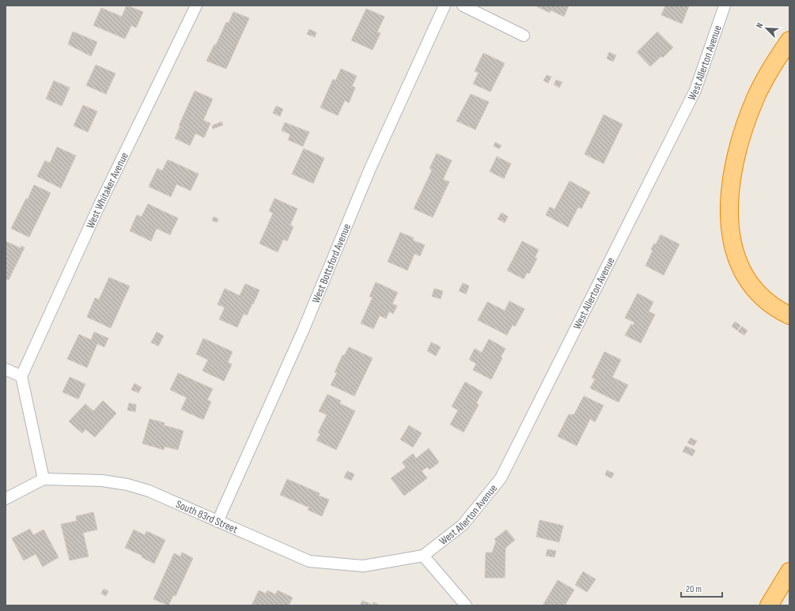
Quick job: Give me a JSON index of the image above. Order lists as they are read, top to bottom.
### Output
{
  "streets": {
    "street": [
      "West Allerton Avenue",
      "West Whitaker Avenue",
      "West Bottsford Avenue",
      "South 83rd Street"
    ]
  },
  "crossings": [
    ["West Allerton Avenue", "South 83rd Street"],
    ["West Bottsford Avenue", "South 83rd Street"]
  ],
  "scale_bar": "20 m",
  "north": "top left"
}
